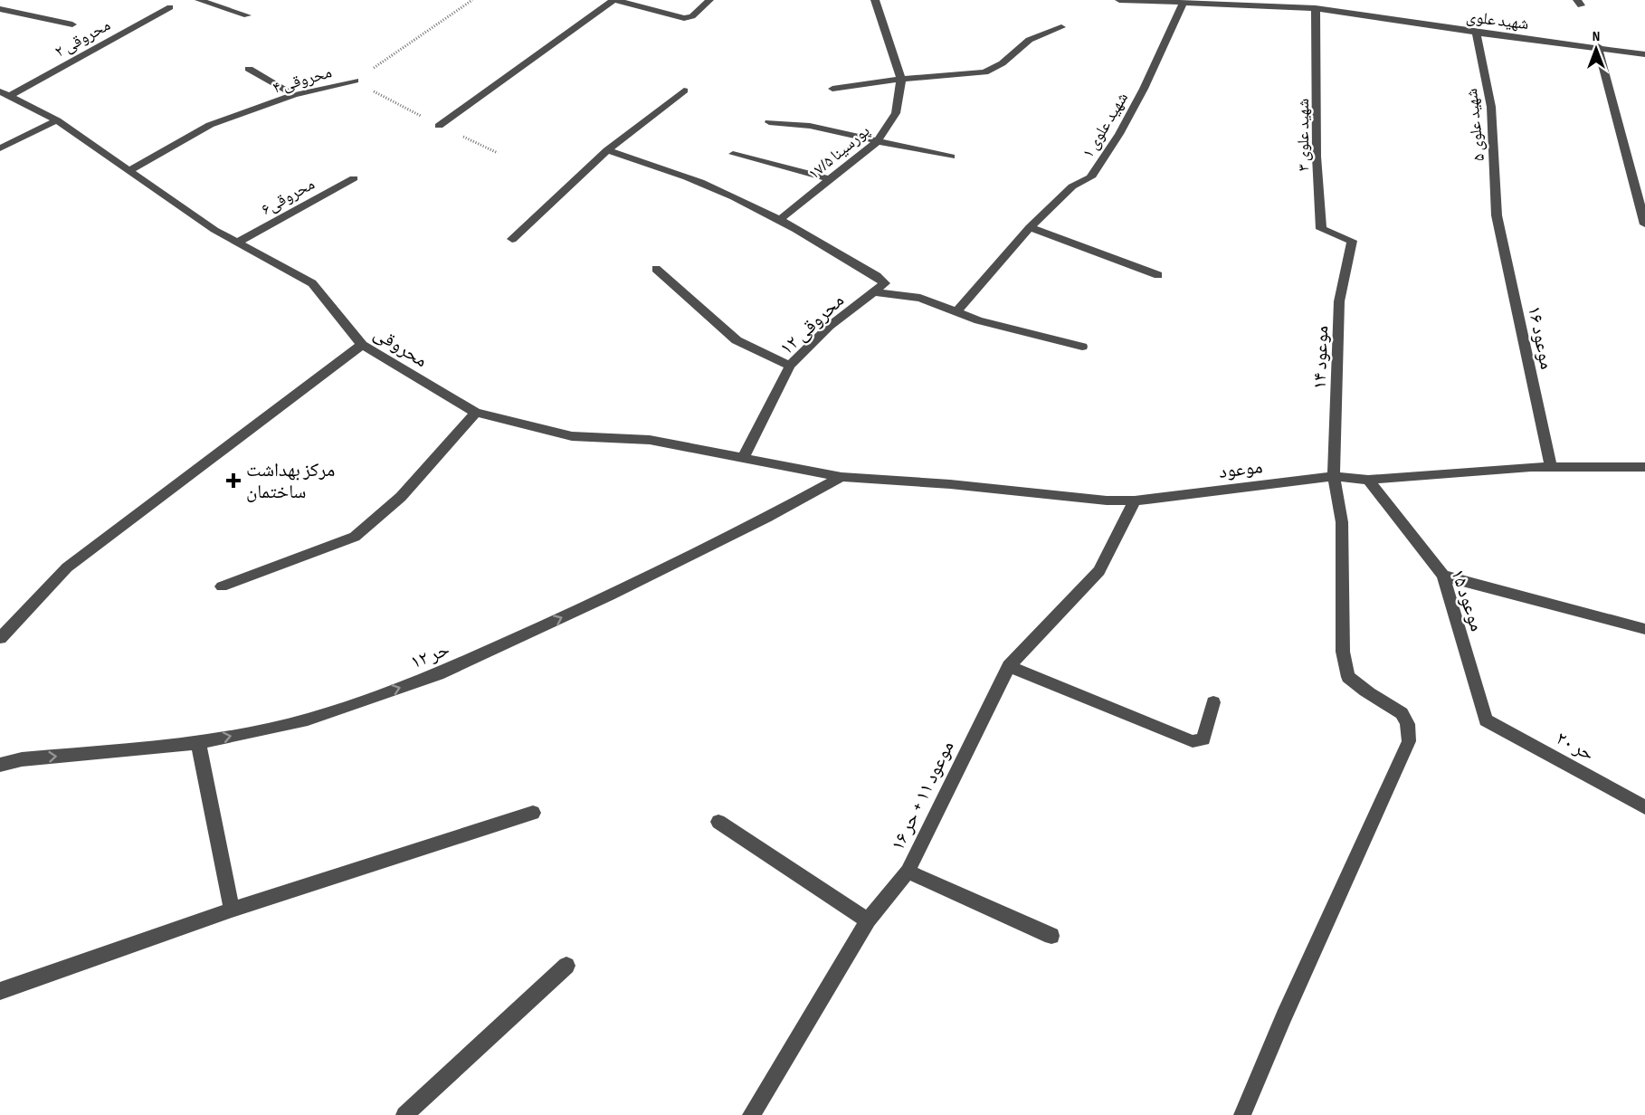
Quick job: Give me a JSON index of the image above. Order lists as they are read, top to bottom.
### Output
{
  "streets": {
    "street": [
      "شهید علوی",
      "محروقی ۲",
      "محروقی ۴",
      "شهید علوی ۱",
      "شهید علوی ۵",
      "شهید علوی ۳",
      "پورسینا ۱۷/۵",
      "محروقی۶",
      "محروقی ۱۲",
      "موعود ۱۶",
      "محروقی",
      "موعود ۱۴",
      "موعود",
      "موعود ۱۵",
      "حر ۱۲",
      "حر ۲۰",
      "موعود ۱۱ + حر ۱۶"
    ]
  },
  "crossings": [
    ["شهید علوی", "شهید علوی ۱"],
    ["شهید علوی", "شهید علوی ۵"],
    ["شهید علوی", "شهید علوی ۳"],
    ["محروقی ۲", "محروقی"],
    ["محروقی ۴", "محروقی"],
    ["شهید علوی ۵", "موعود ۱۶"],
    ["شهید علوی ۳", "موعود ۱۴"],
    ["پورسینا ۱۷/۵", "محروقی ۱۲"],
    ["محروقی۶", "محروقی"],
    ["محروقی ۱۲", "محروقی"],
    ["موعود ۱۶", "موعود"],
    ["محروقی", "موعود"],
    ["محروقی", "حر ۱۲"],
    ["موعود ۱۴", "موعود"],
    ["موعود", "موعود ۱۵"],
    ["موعود", "حر ۱۲"],
    ["موعود", "موعود ۱۱ + حر ۱۶"],
    ["موعود ۱۵", "حر ۲۰"]
  ],
  "one_way": ["حر ۱۲"],
  "places": {
    "health": ["مرکز بهداشت ساختمان"]
  },
  "north": "top"
}
